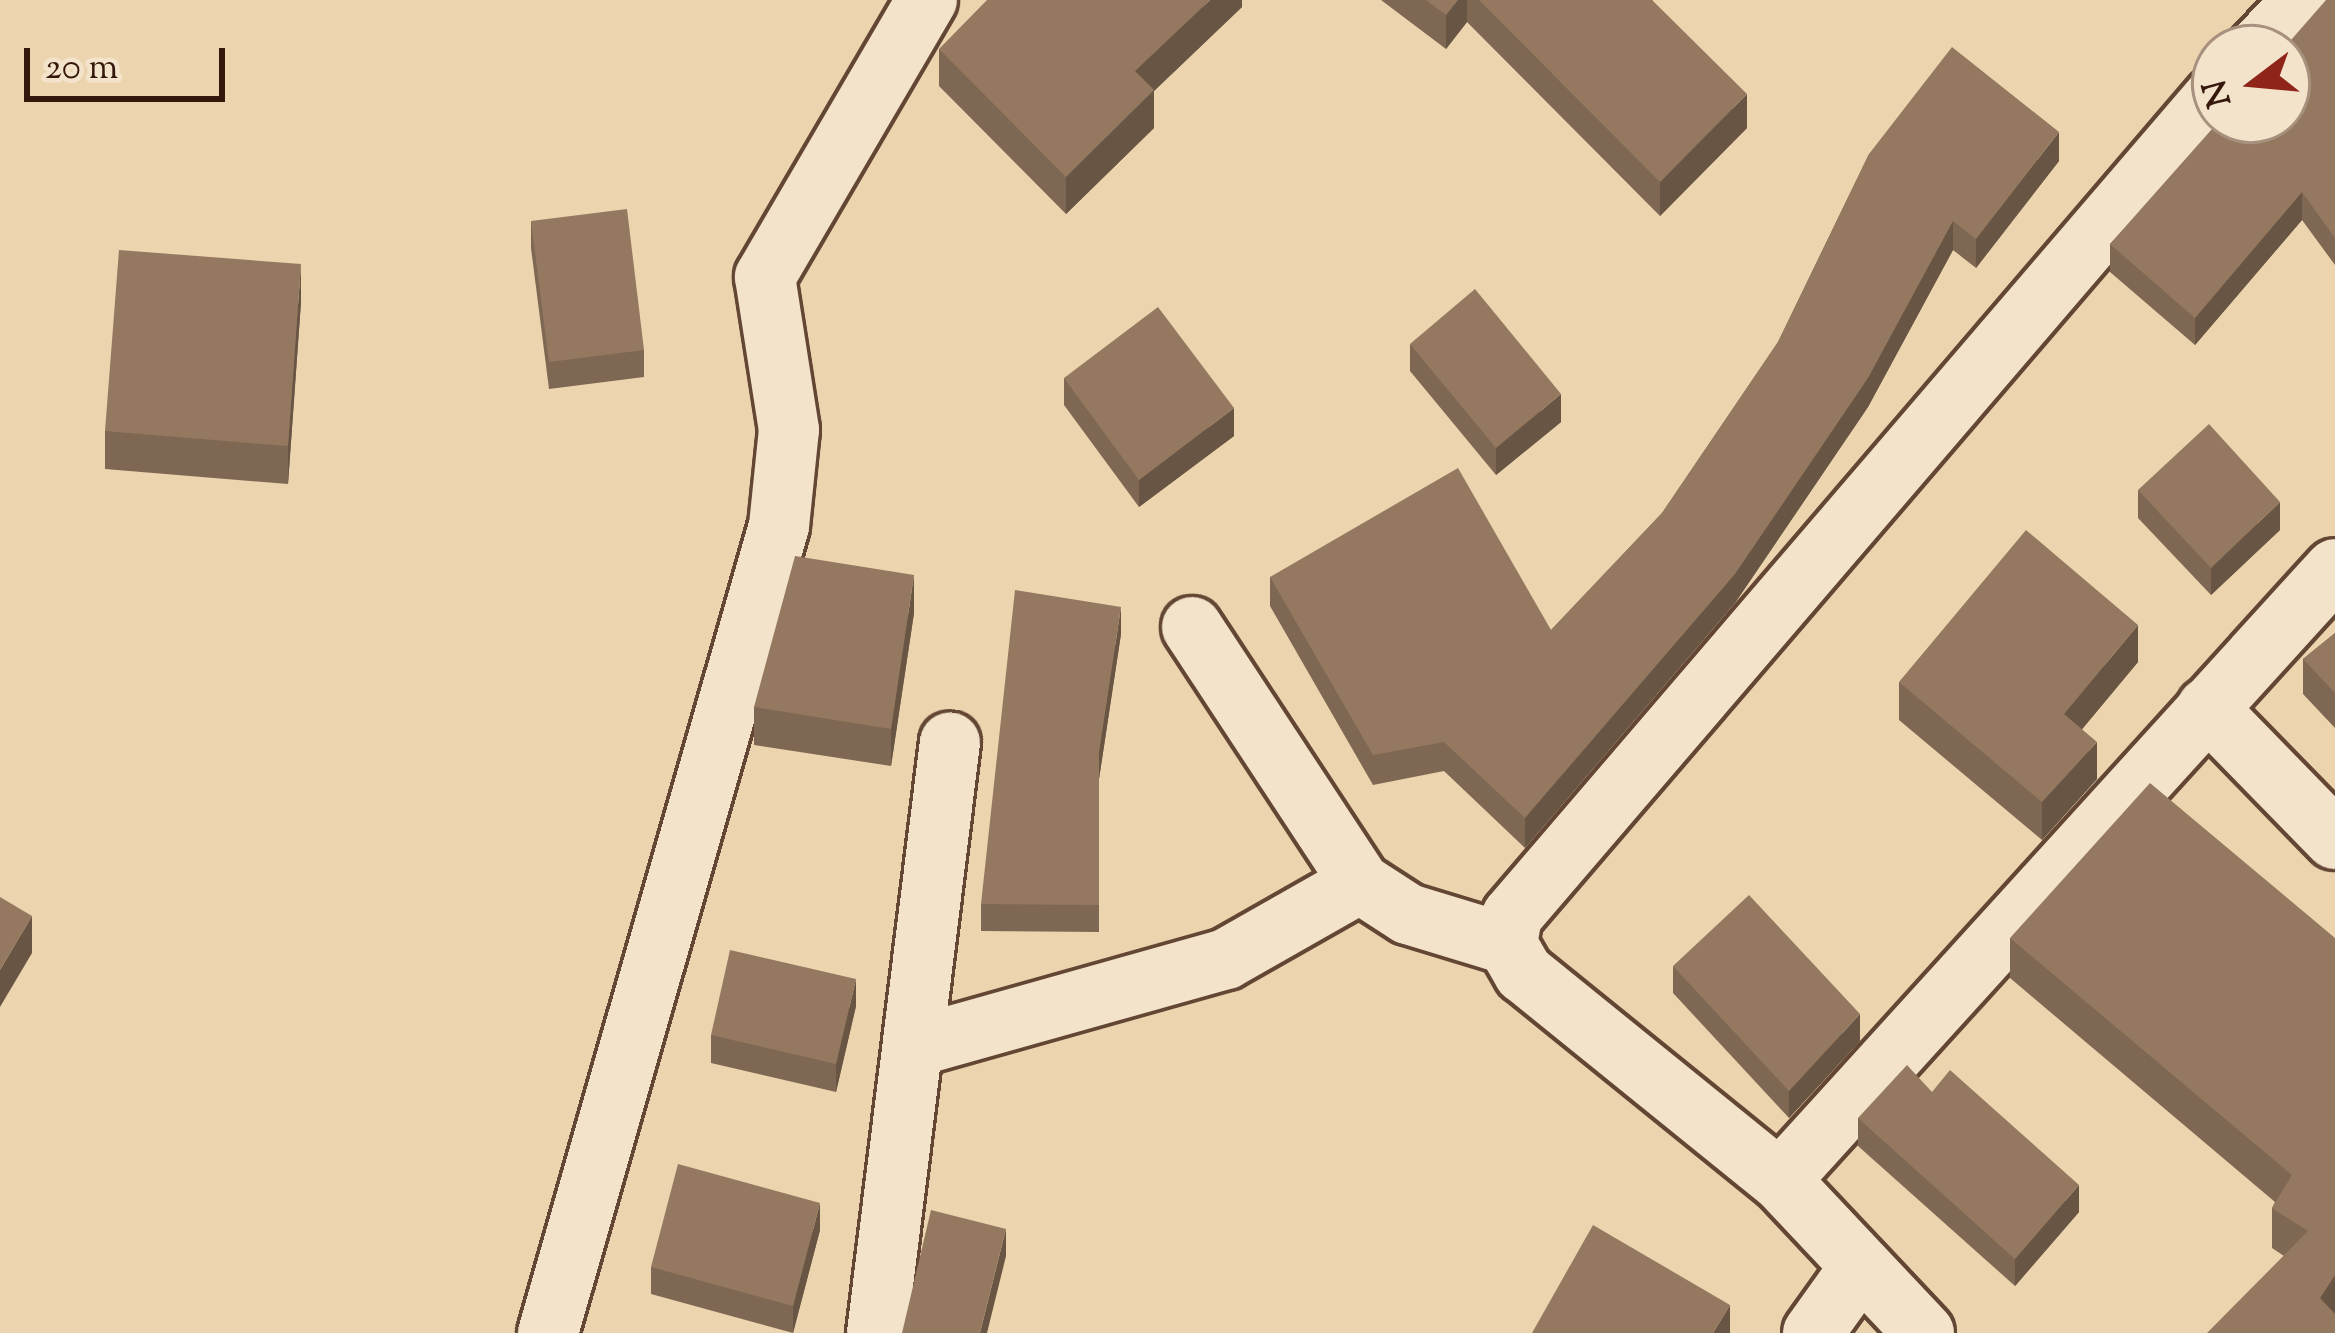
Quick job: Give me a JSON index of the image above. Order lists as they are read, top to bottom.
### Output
{
  "scale_bar": "20 m",
  "north": "left"
}
